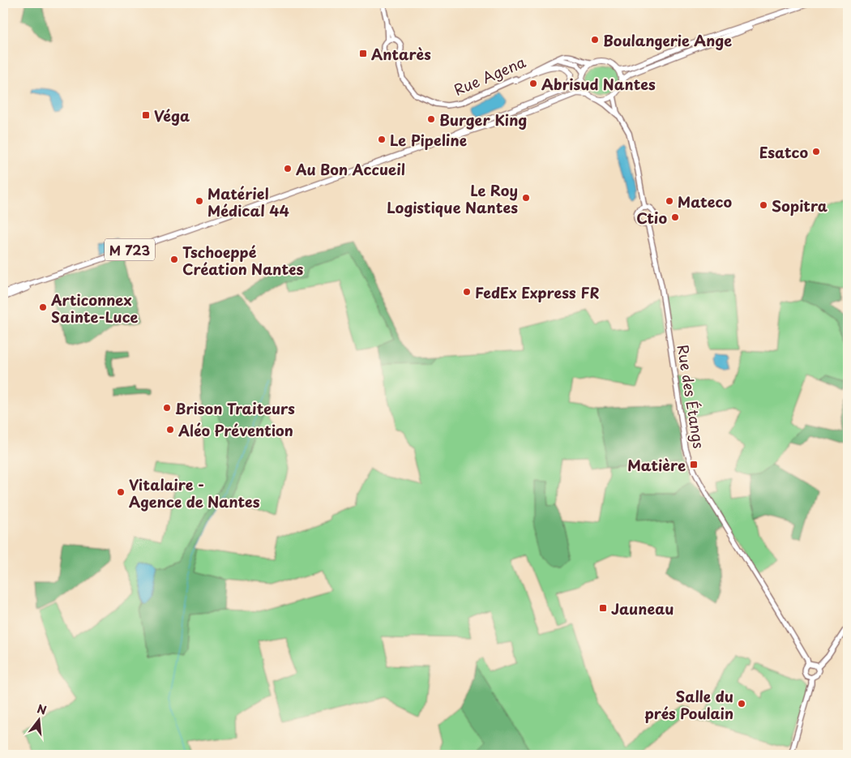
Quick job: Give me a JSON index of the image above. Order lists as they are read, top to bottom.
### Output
{
  "streets": {
    "main road": ["Rue Agena", "M 723", "Rue des Étangs"]
  },
  "crossings": [
    ["Rue Agena", "M 723"]
  ],
  "places": {
    "other": [
      "Boulangerie Ange",
      "Abrisud Nantes",
      "Burger King",
      "Le Pipeline",
      "Esatco",
      "Au Bon Accueil",
      "Le Roy Logistique Nantes",
      "Matériel Médical 44",
      "Mateco",
      "Sopitra",
      "Ctio",
      "Tschoeppé Création Nantes",
      "FedEx Express FR",
      "Articonnex Sainte-Luce",
      "Brison Traiteurs",
      "Aléo Prévention",
      "Vitalaire - Agence de Nantes",
      "Salle du prés Poulain"
    ],
    "transit": [
      "Antarès",
      "Véga",
      "Matière",
      "Jauneau"
    ]
  },
  "north": "top"
}
